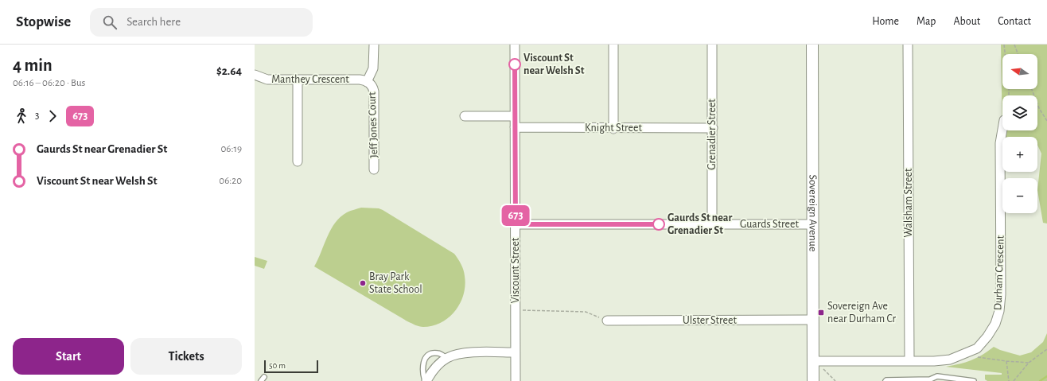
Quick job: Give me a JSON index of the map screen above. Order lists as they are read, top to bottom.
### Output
{
  "streets": {
    "street": [
      "Manthey Crescent",
      "Jeff Jones Court",
      "Knight Street",
      "Grenadier Street",
      "Walsham Street",
      "Sovereign Avenue",
      "Guards Street",
      "Viscount Street",
      "Durham Crescent",
      "Ulster Street"
    ]
  },
  "crossings": [
    ["Manthey Crescent", "Jeff Jones Court"],
    ["Knight Street", "Grenadier Street"],
    ["Knight Street", "Viscount Street"],
    ["Grenadier Street", "Guards Street"],
    ["Walsham Street", "Durham Crescent"],
    ["Sovereign Avenue", "Guards Street"],
    ["Sovereign Avenue", "Durham Crescent"],
    ["Sovereign Avenue", "Ulster Street"],
    ["Guards Street", "Viscount Street"]
  ],
  "places": {
    "other": ["Viscount St near Welsh St", "Gaurds St near Grenadier St", "Bray Park State School"],
    "transit": ["Sovereign Ave near Durham Cr"]
  },
  "lines": ["bus line 673"],
  "scale_bar": "50 m",
  "north": "left",
  "page": {
    "header": "Stopwise",
    "search": "Search here",
    "nav": [
      "Home",
      "Map",
      "About",
      "Contact"
    ],
    "heading": ["4 min", "06:16 – 06:20 · Bus", "$2.64"],
    "on_map": "673",
    "map_buttons": ["+", "−"],
    "legs": ["3", "673"],
    "list": [
      {
        "name": "Gaurds St near Grenadier St",
        "value": "06:19"
      },
      {
        "name": "Viscount St near Welsh St",
        "value": "06:20"
      }
    ],
    "buttons": ["Start", "Tickets"],
    "scale": "50 m"
  }
}
